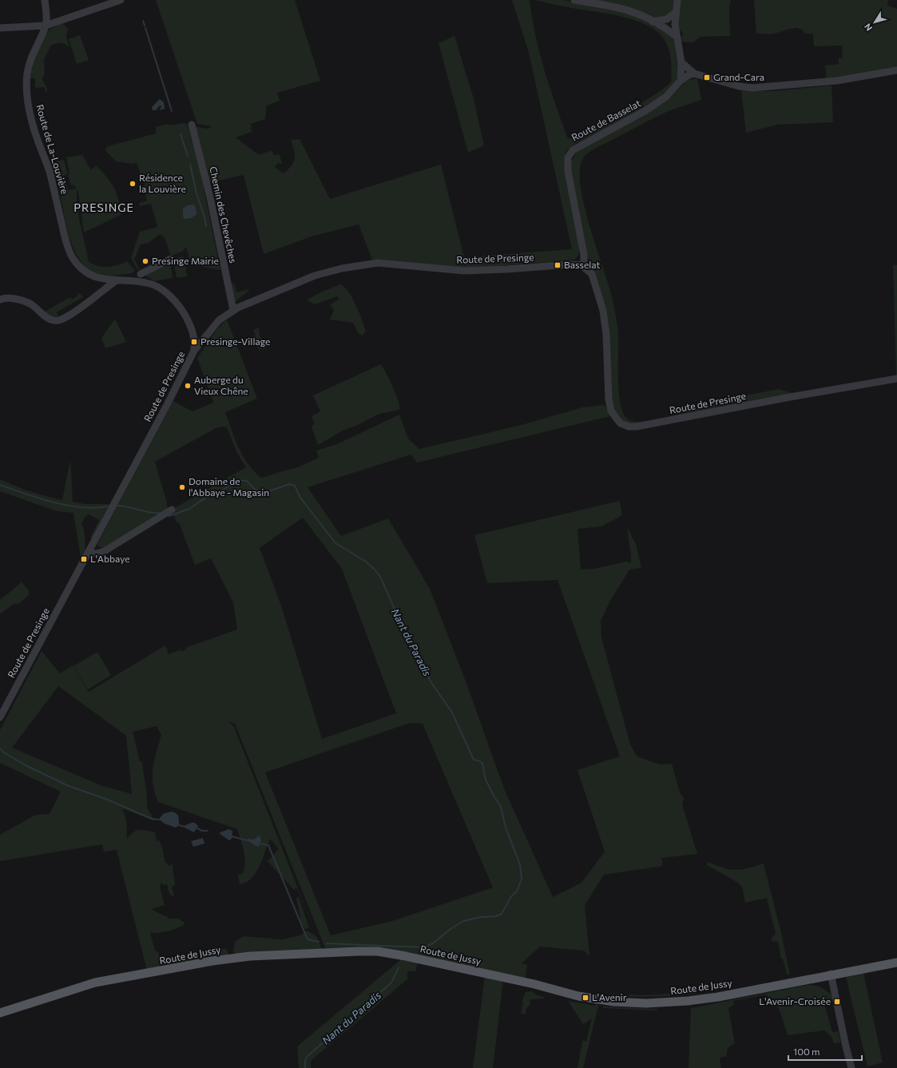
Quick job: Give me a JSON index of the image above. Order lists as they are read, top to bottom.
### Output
{
  "streets": {
    "main road": ["Route de Jussy"],
    "street": [
      "Route de Basselat",
      "Route de La-Louvière",
      "Chemin des Chevêches",
      "Route de Presinge"
    ]
  },
  "crossings": [
    ["Route de Basselat", "Route de Presinge"],
    ["Chemin des Chevêches", "Route de Presinge"]
  ],
  "districts": ["PRESINGE"],
  "water": ["Nant du Paradis"],
  "places": {
    "transit": [
      "Grand-Cara",
      "Basselat",
      "Presinge-Village",
      "L'Abbaye",
      "L'Avenir",
      "L'Avenir-Croisée"
    ],
    "other": [
      "Résidence la Louvière",
      "Presinge Mairie",
      "Auberge du Vieux Chêne",
      "Domaine de l'Abbaye - Magasin"
    ]
  },
  "scale_bar": "100 m",
  "north": "bottom left"
}
